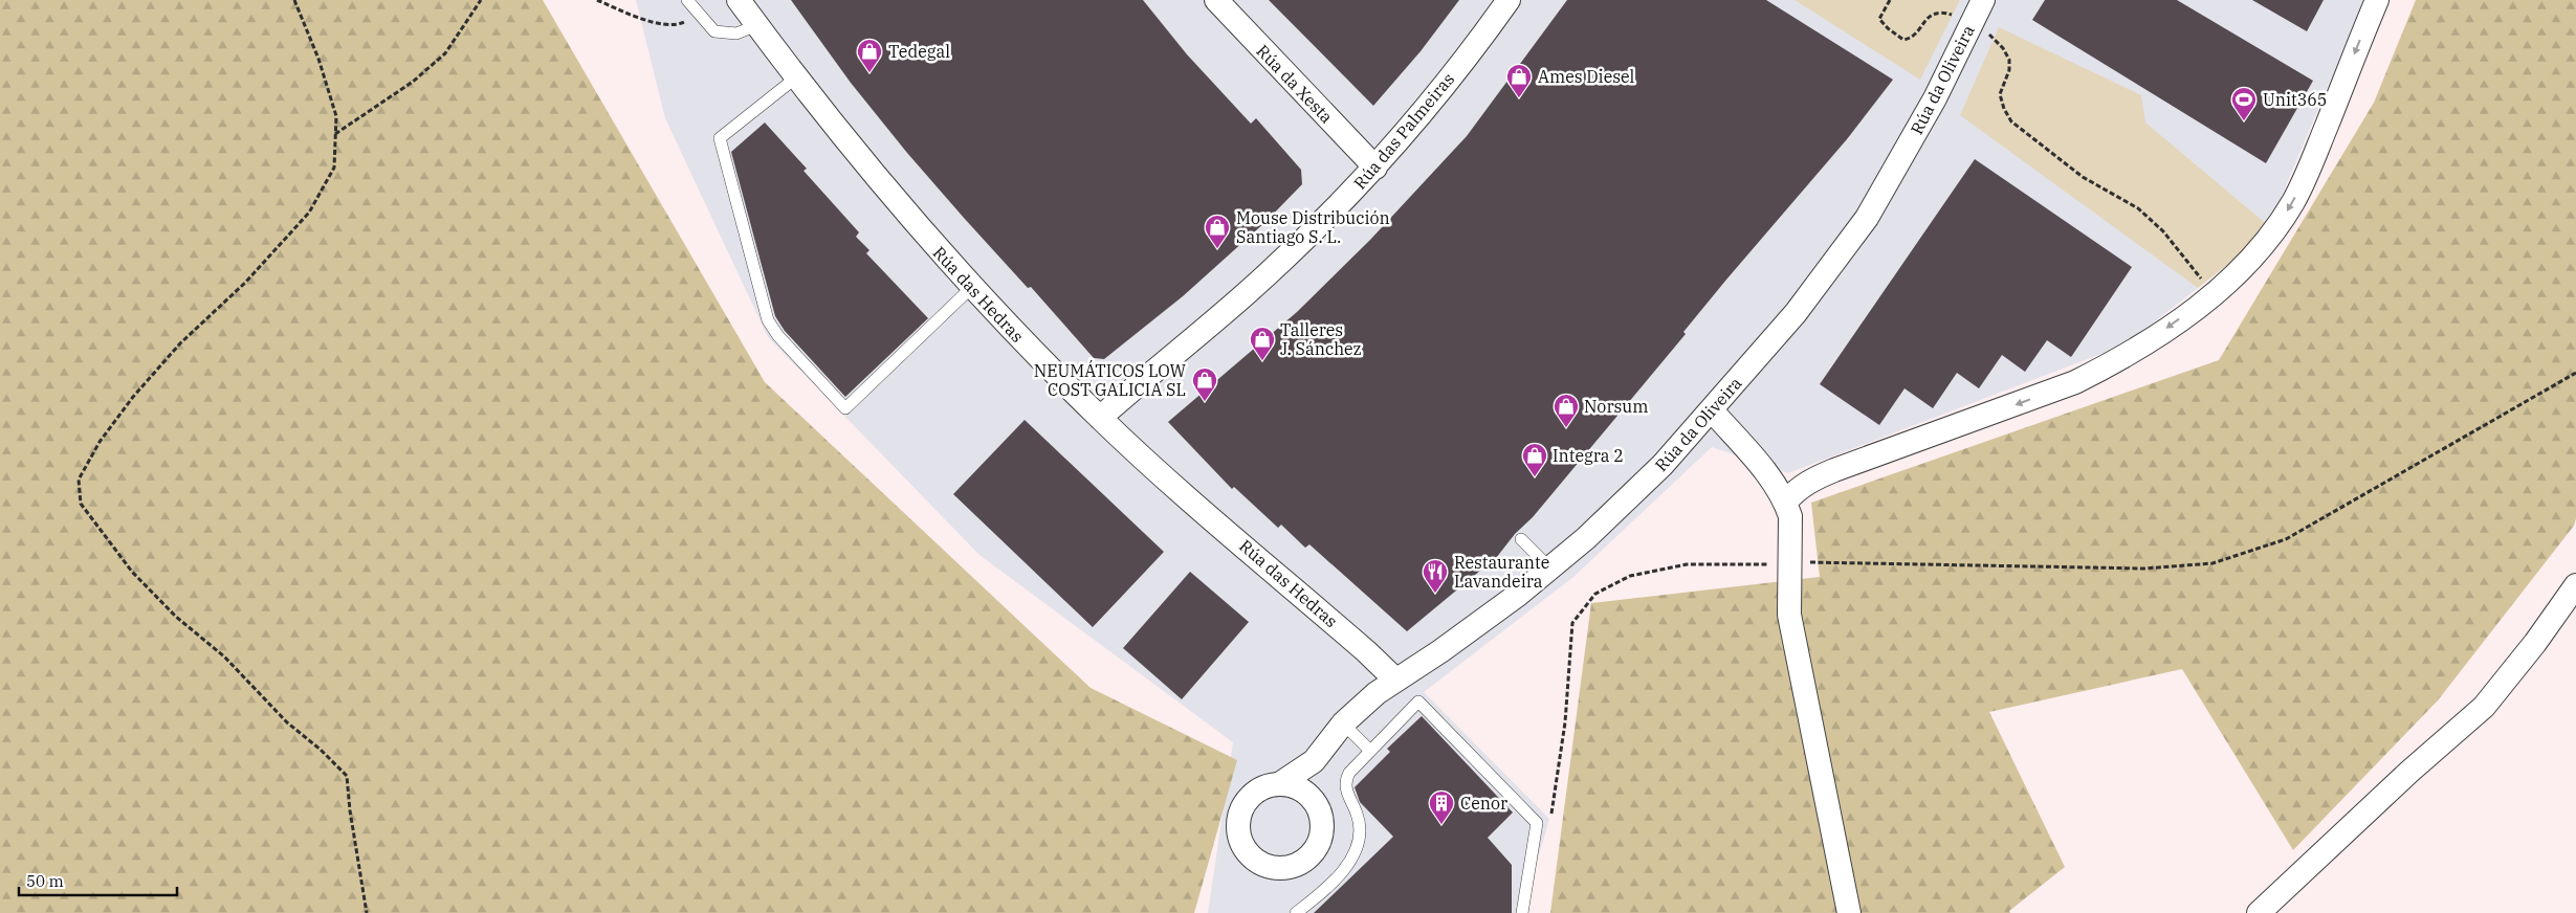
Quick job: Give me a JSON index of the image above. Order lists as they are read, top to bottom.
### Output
{
  "streets": {
    "street": [
      "Rúa da Oliveira",
      "Rúa da Xesta",
      "Rúa das Palmeiras",
      "Rúa das Hedras"
    ]
  },
  "crossings": [
    ["Rúa da Oliveira", "Rúa das Hedras"],
    ["Rúa da Xesta", "Rúa das Palmeiras"],
    ["Rúa das Palmeiras", "Rúa das Hedras"]
  ],
  "places": {
    "shop": [
      "Tedegal",
      "Ames Diesel",
      "Mouse Distribución Santiago S. L.",
      "Talleres J. Sánchez",
      "NEUMÁTICOS LOW COST GALICIA SL",
      "Norsum",
      "Integra 2"
    ],
    "sports": ["Unit365"],
    "restaurant": ["Restaurante Lavandeira"],
    "building": ["Cenor"]
  },
  "scale_bar": "50 m"
}
